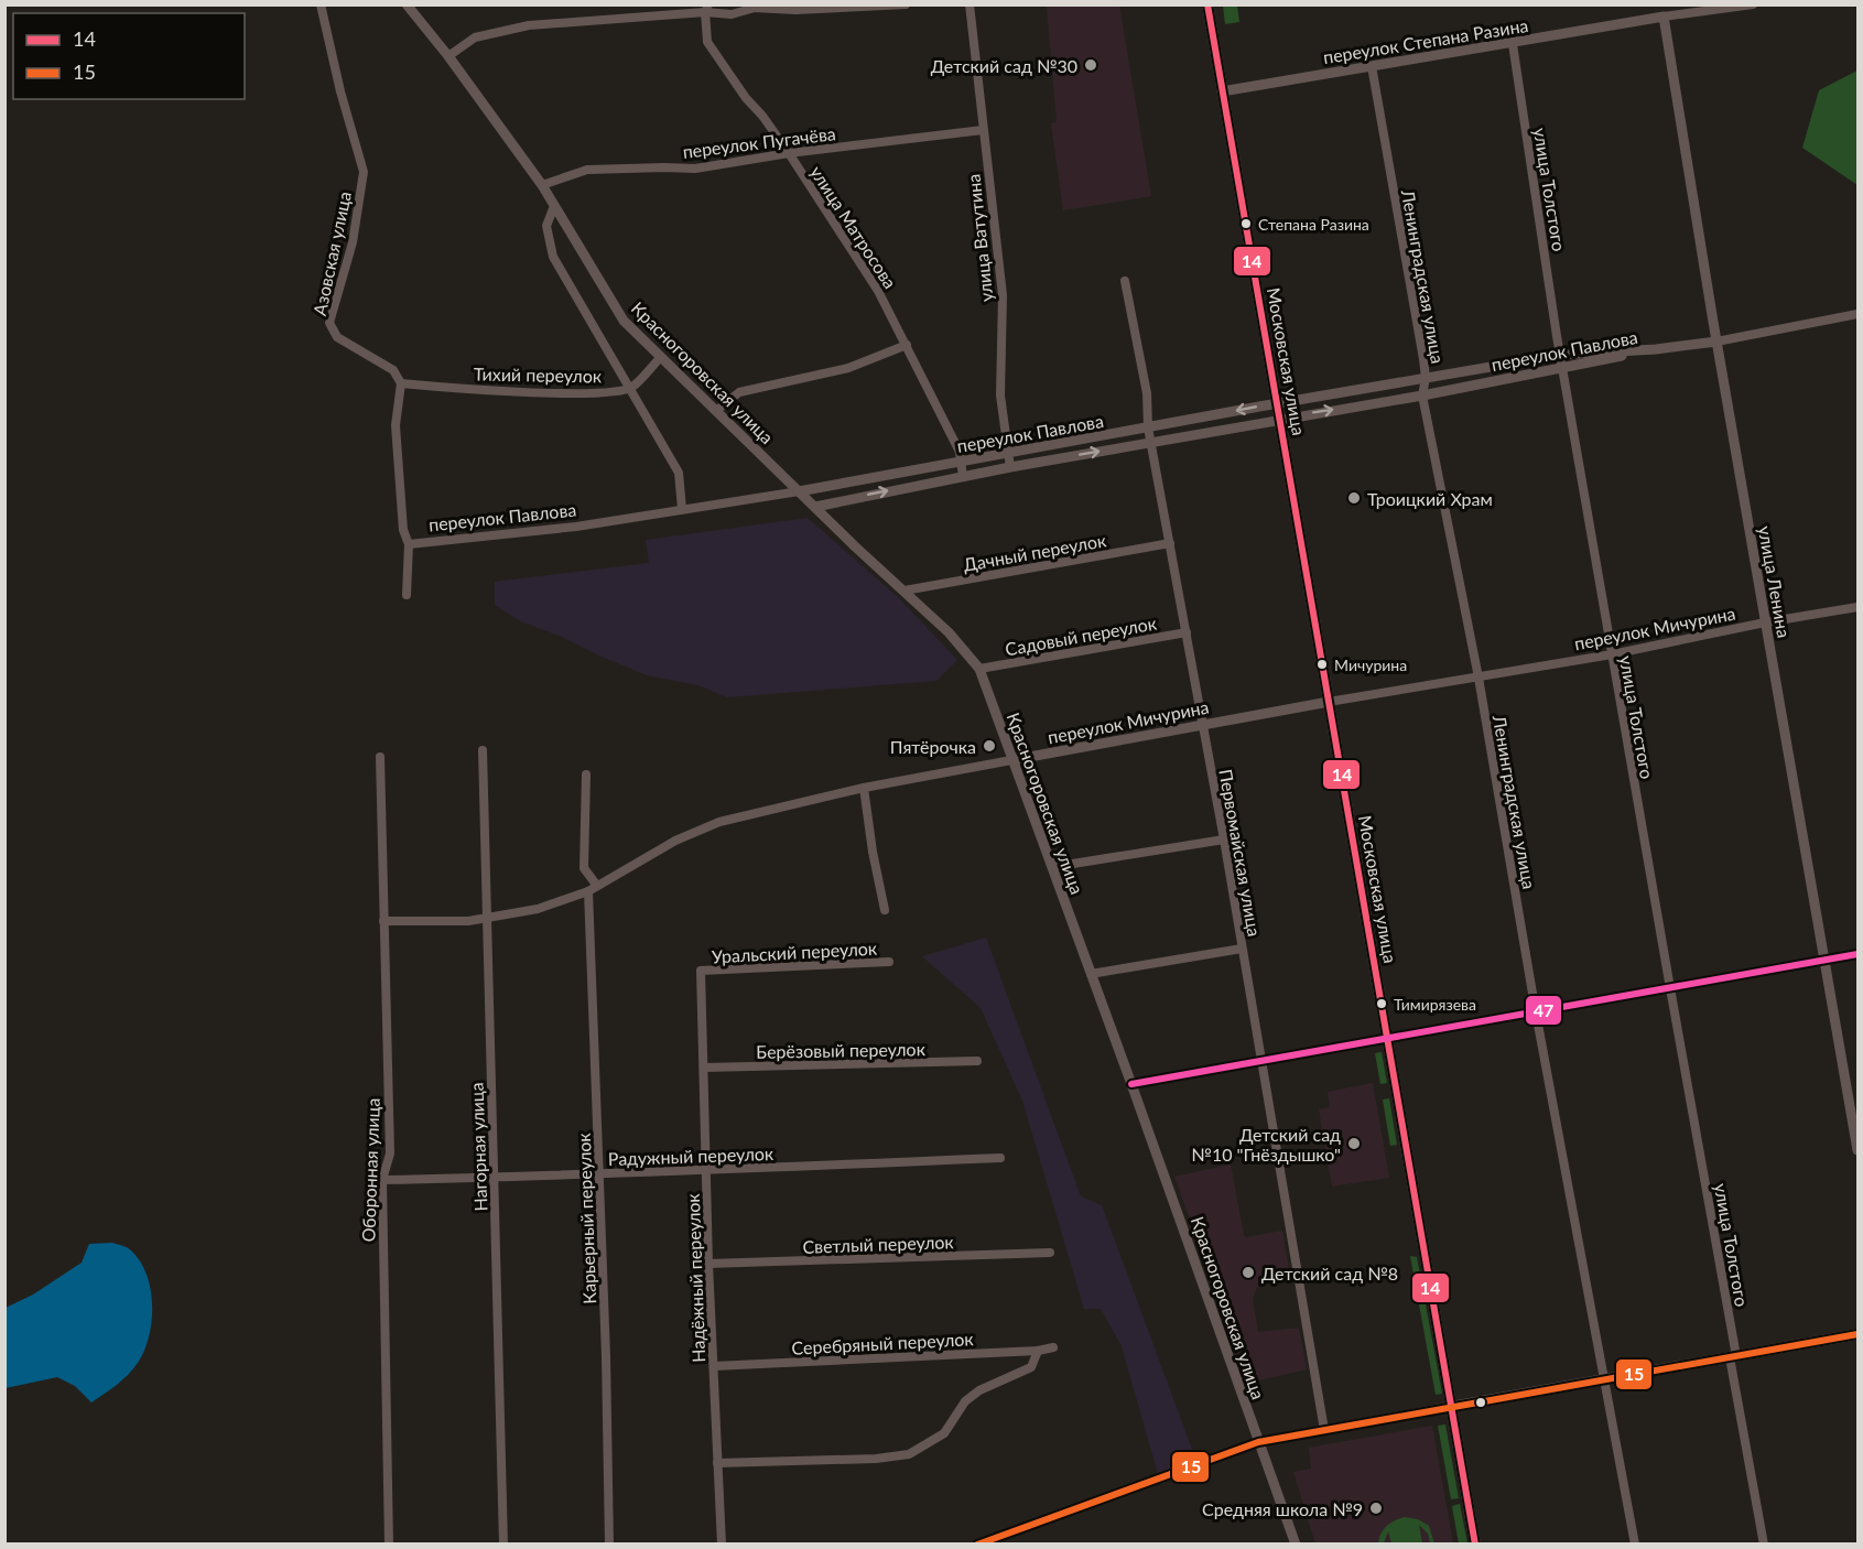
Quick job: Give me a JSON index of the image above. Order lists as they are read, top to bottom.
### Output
{
  "streets": {
    "main road": ["Московская улица"],
    "street": [
      "переулок Степана Разина",
      "переулок Пугачёва",
      "улица Толстого",
      "улица Матросова",
      "улица Ватутина",
      "Азовская улица",
      "Ленинградская улица",
      "переулок Павлова",
      "Красногоровская улица",
      "Тихий переулок",
      "Дачный переулок",
      "улица Ленина",
      "переулок Мичурина",
      "Садовый переулок",
      "Первомайская улица",
      "Уральский переулок",
      "Берёзовый переулок",
      "Нагорная улица",
      "Радужный переулок",
      "Оборонная улица",
      "Карьерный переулок",
      "Светлый переулок",
      "Надёжный переулок",
      "Серебряный переулок"
    ]
  },
  "crossings": [
    ["переулок Степана Разина", "улица Толстого"],
    ["переулок Степана Разина", "Ленинградская улица"],
    ["переулок Степана Разина", "Московская улица"],
    ["переулок Степана Разина", "улица Ленина"],
    ["переулок Пугачёва", "улица Матросова"],
    ["переулок Пугачёва", "улица Ватутина"],
    ["переулок Пугачёва", "Красногоровская улица"],
    ["улица Толстого", "переулок Павлова"],
    ["улица Толстого", "переулок Мичурина"],
    ["улица Матросова", "переулок Павлова"],
    ["улица Ватутина", "переулок Павлова"],
    ["Азовская улица", "Тихий переулок"],
    ["Ленинградская улица", "переулок Павлова"],
    ["Ленинградская улица", "переулок Мичурина"],
    ["переулок Павлова", "Московская улица"],
    ["переулок Павлова", "Красногоровская улица"],
    ["переулок Павлова", "улица Ленина"],
    ["переулок Павлова", "Первомайская улица"],
    ["Московская улица", "переулок Мичурина"],
    ["Красногоровская улица", "Дачный переулок"],
    ["Красногоровская улица", "переулок Мичурина"],
    ["Красногоровская улица", "Садовый переулок"],
    ["Дачный переулок", "Первомайская улица"],
    ["улица Ленина", "переулок Мичурина"],
    ["переулок Мичурина", "Первомайская улица"],
    ["переулок Мичурина", "Нагорная улица"],
    ["переулок Мичурина", "Оборонная улица"],
    ["переулок Мичурина", "Карьерный переулок"],
    ["Садовый переулок", "Первомайская улица"],
    ["Уральский переулок", "Надёжный переулок"],
    ["Берёзовый переулок", "Надёжный переулок"],
    ["Нагорная улица", "Радужный переулок"],
    ["Радужный переулок", "Оборонная улица"],
    ["Радужный переулок", "Карьерный переулок"],
    ["Радужный переулок", "Надёжный переулок"],
    ["Светлый переулок", "Надёжный переулок"],
    ["Надёжный переулок", "Серебряный переулок"]
  ],
  "places": [
    "Детский сад №30",
    "Степана Разина",
    "Троицкий Храм",
    "Мичурина",
    "Пятёрочка",
    "Тимирязева",
    "Детский сад №10 \"Гнёздышко\"",
    "Детский сад №8",
    "Средняя школа №9"
  ],
  "lines": ["transit line 14", "transit line 47", "transit line 15"],
  "legend": ["14", "15"]
}
